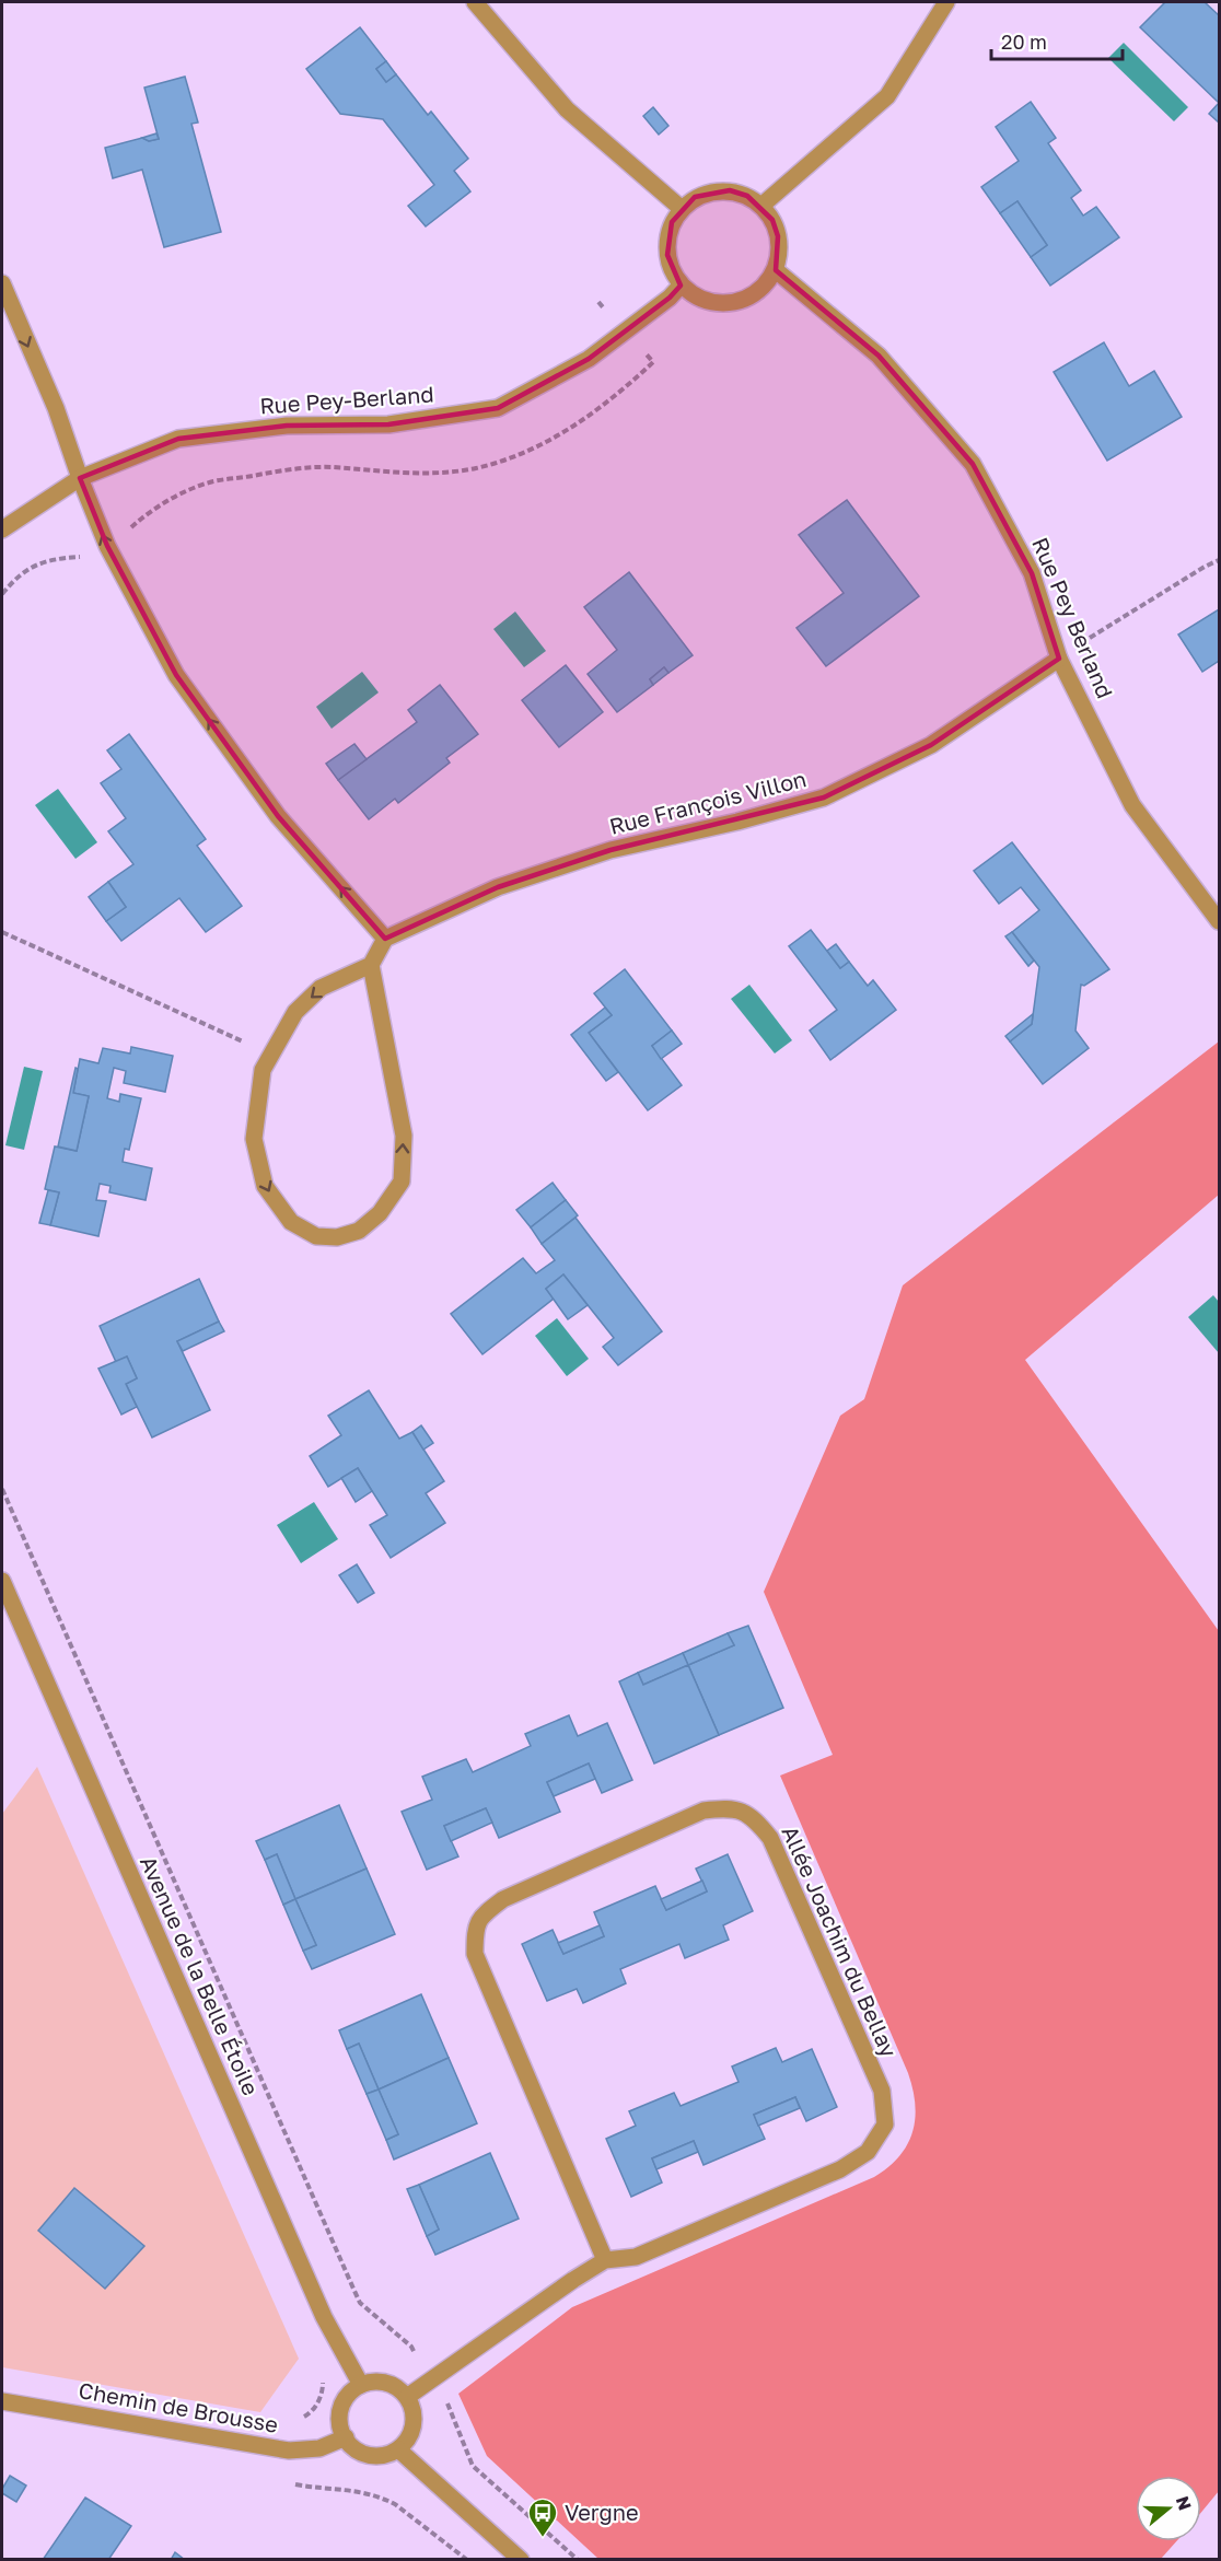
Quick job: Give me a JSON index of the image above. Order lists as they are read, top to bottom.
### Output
{
  "streets": {
    "street": [
      "Rue Pey-Berland",
      "Rue Pey Berland",
      "Rue François Villon",
      "Allée Joachim du Bellay",
      "Avenue de la Belle Étoile",
      "Chemin de Brousse"
    ]
  },
  "crossings": [
    ["Rue Pey-Berland", "Rue Pey Berland"],
    ["Rue Pey Berland", "Rue François Villon"],
    ["Allée Joachim du Bellay", "Avenue de la Belle Étoile"],
    ["Allée Joachim du Bellay", "Chemin de Brousse"],
    ["Avenue de la Belle Étoile", "Chemin de Brousse"]
  ],
  "places": {
    "bus stop": ["Vergne"]
  },
  "scale_bar": "20 m",
  "north": "right"
}
